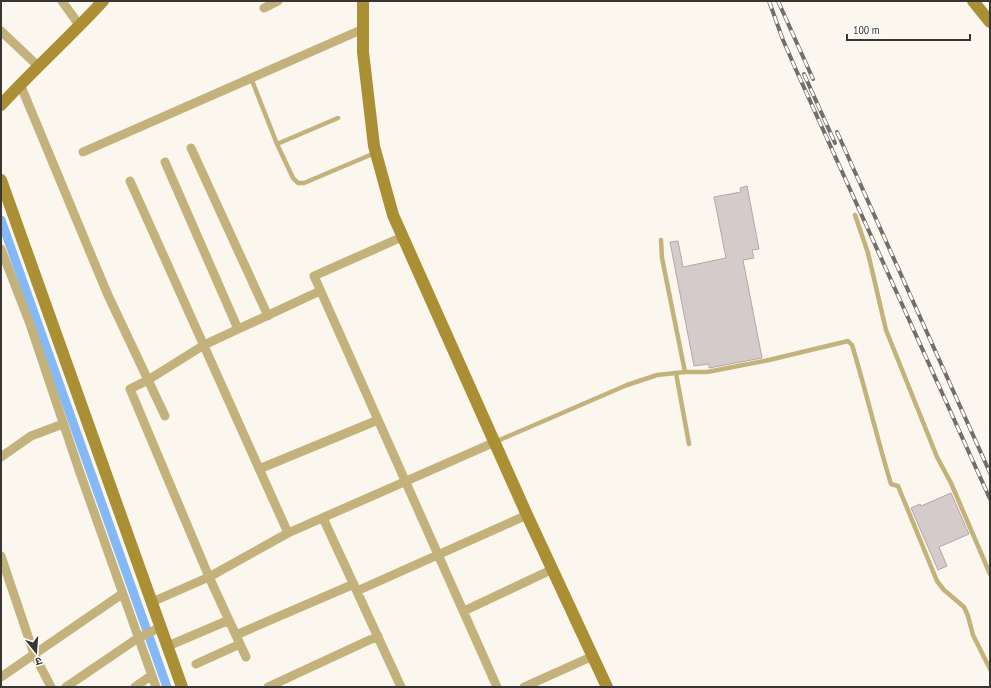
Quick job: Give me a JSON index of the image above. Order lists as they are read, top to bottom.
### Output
{
  "scale_bar": "100 m",
  "north": "bottom"
}
